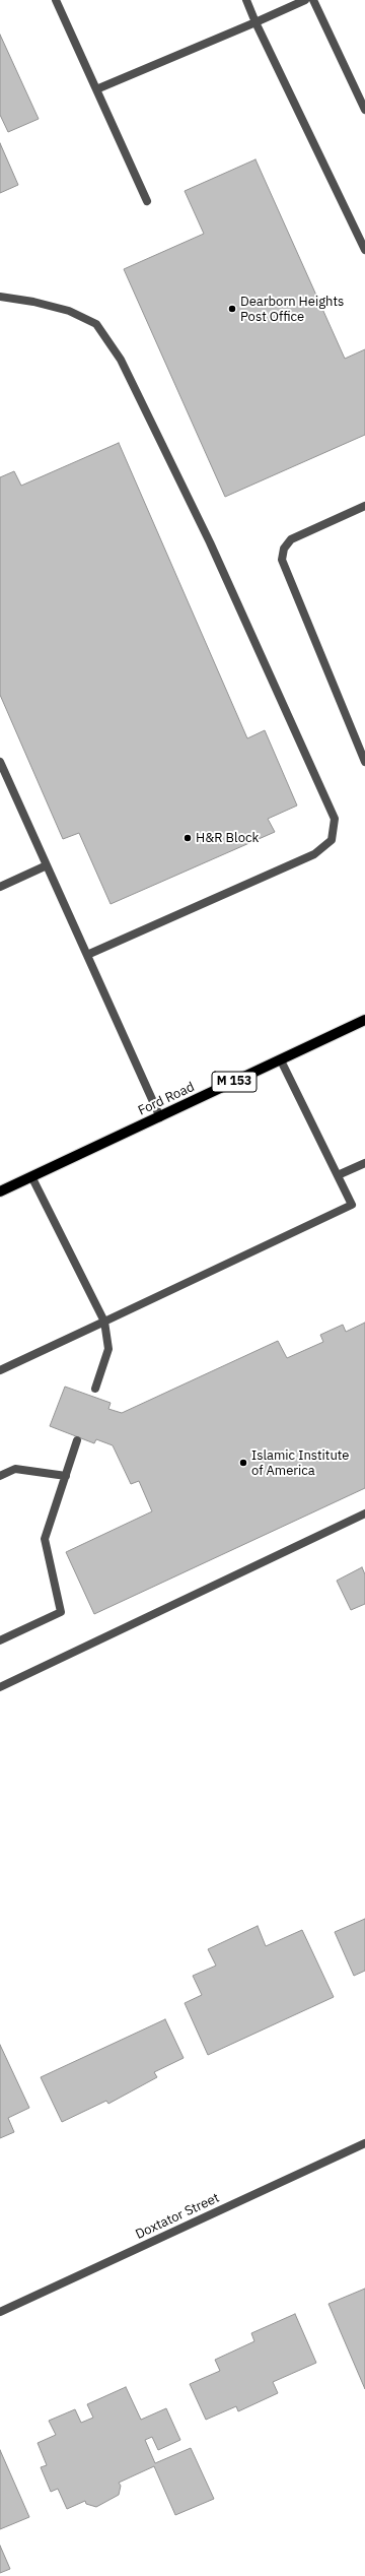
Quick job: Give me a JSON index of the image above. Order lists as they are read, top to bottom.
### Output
{
  "streets": {
    "main road": ["M 153", "Ford Road"],
    "street": ["Doxtator Street"]
  },
  "places": ["Dearborn Heights Post Office", "H&R Block", "Islamic Institute of America"]
}
